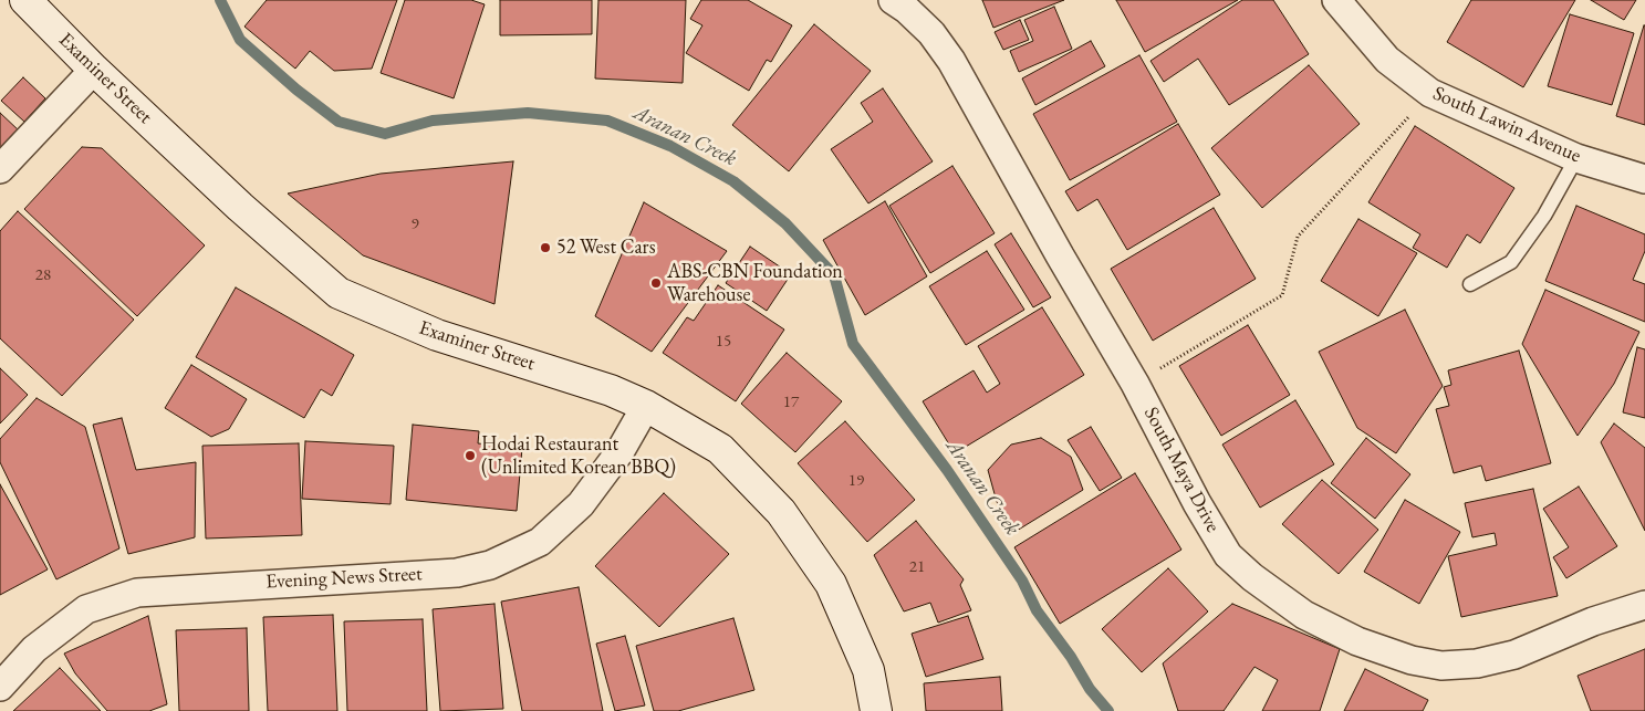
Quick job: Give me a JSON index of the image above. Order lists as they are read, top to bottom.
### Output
{
  "streets": {
    "street": [
      "Examiner Street",
      "South Lawin Avenue",
      "South Maya Drive",
      "Evening News Street"
    ]
  },
  "crossings": [
    ["Examiner Street", "Evening News Street"]
  ],
  "water": ["Aranan Creek"],
  "places": ["52 West Cars", "ABS-CBN Foundation Warehouse", "Hodai Restaurant (Unlimited Korean BBQ)"],
  "house_numbers": [
    "9",
    "28",
    "15",
    "17",
    "19",
    "21"
  ]
}
